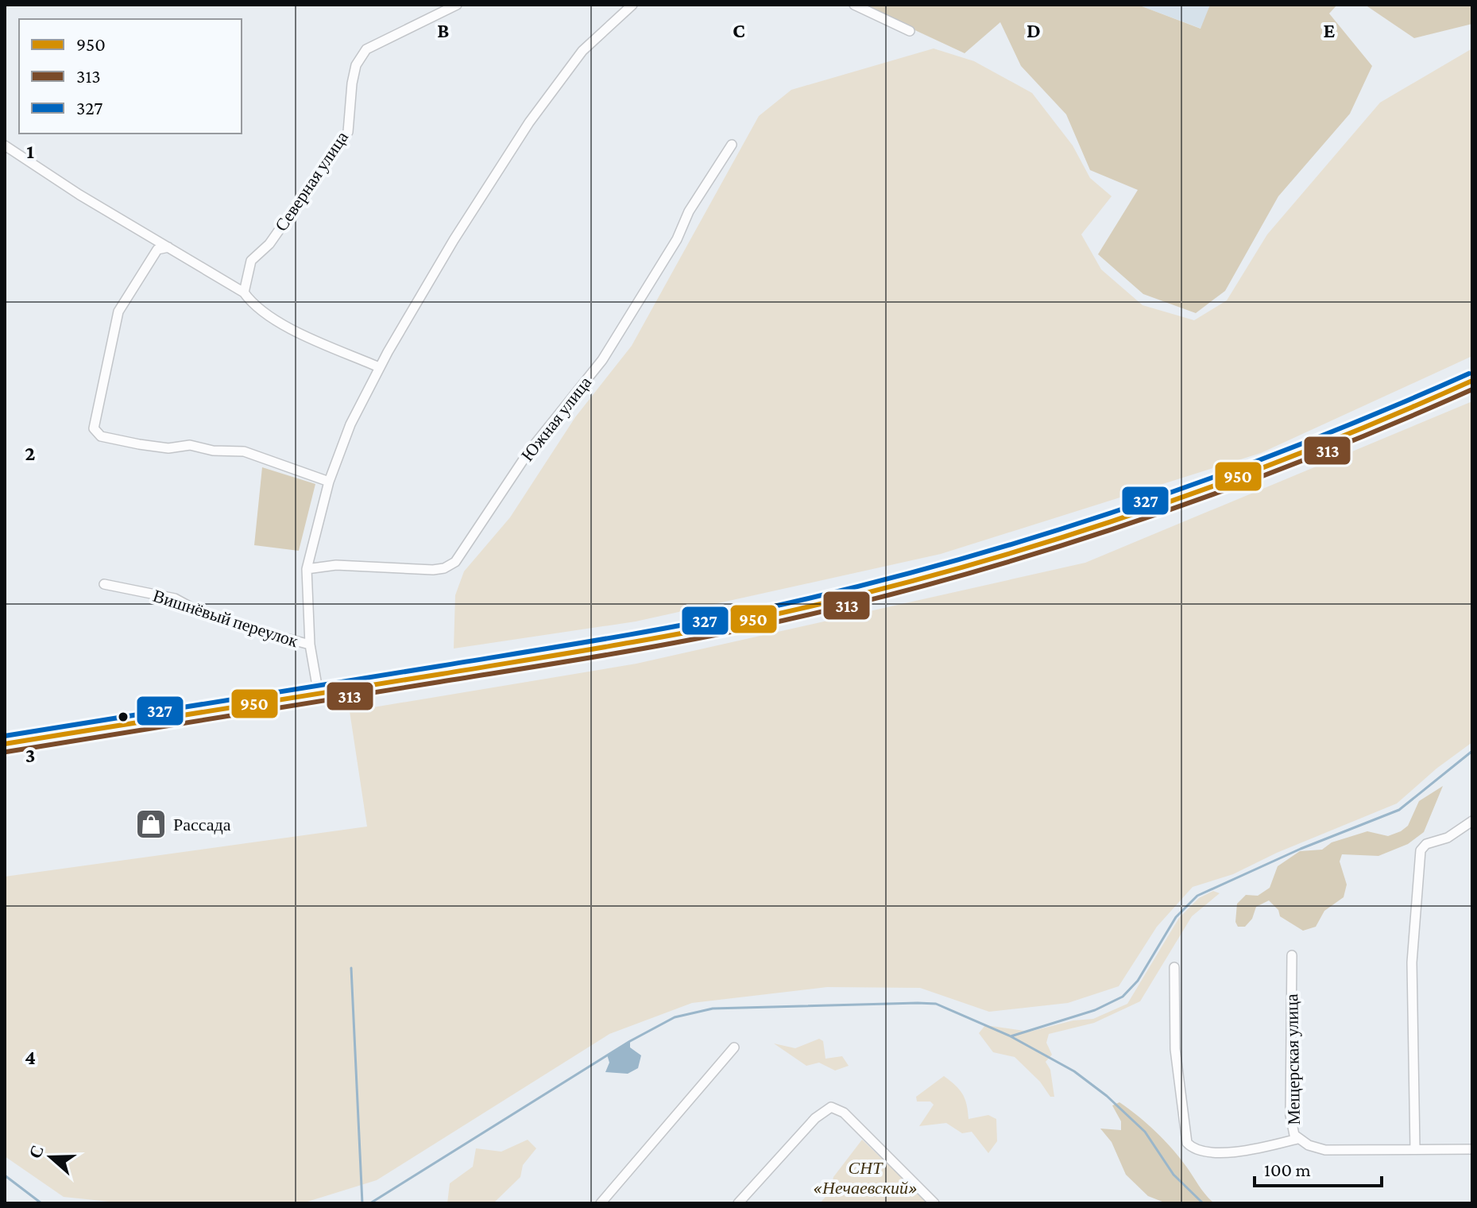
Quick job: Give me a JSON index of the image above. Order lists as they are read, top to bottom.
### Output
{
  "streets": {
    "street": [
      "Северная улица",
      "Южная улица",
      "Вишнёвый переулок",
      "Мещерская улица"
    ]
  },
  "parks": ["СНТ «Нечаевский»"],
  "places": {
    "shop": ["Рассада"]
  },
  "lines": ["transit line 327", "transit line 950", "transit line 313"],
  "legend": ["950", "313", "327"],
  "scale_bar": "100 m",
  "north": "left",
  "grid": {
    "columns": [
      "B",
      "C",
      "D",
      "E"
    ],
    "rows": [
      "1",
      "2",
      "3",
      "4"
    ]
  }
}
